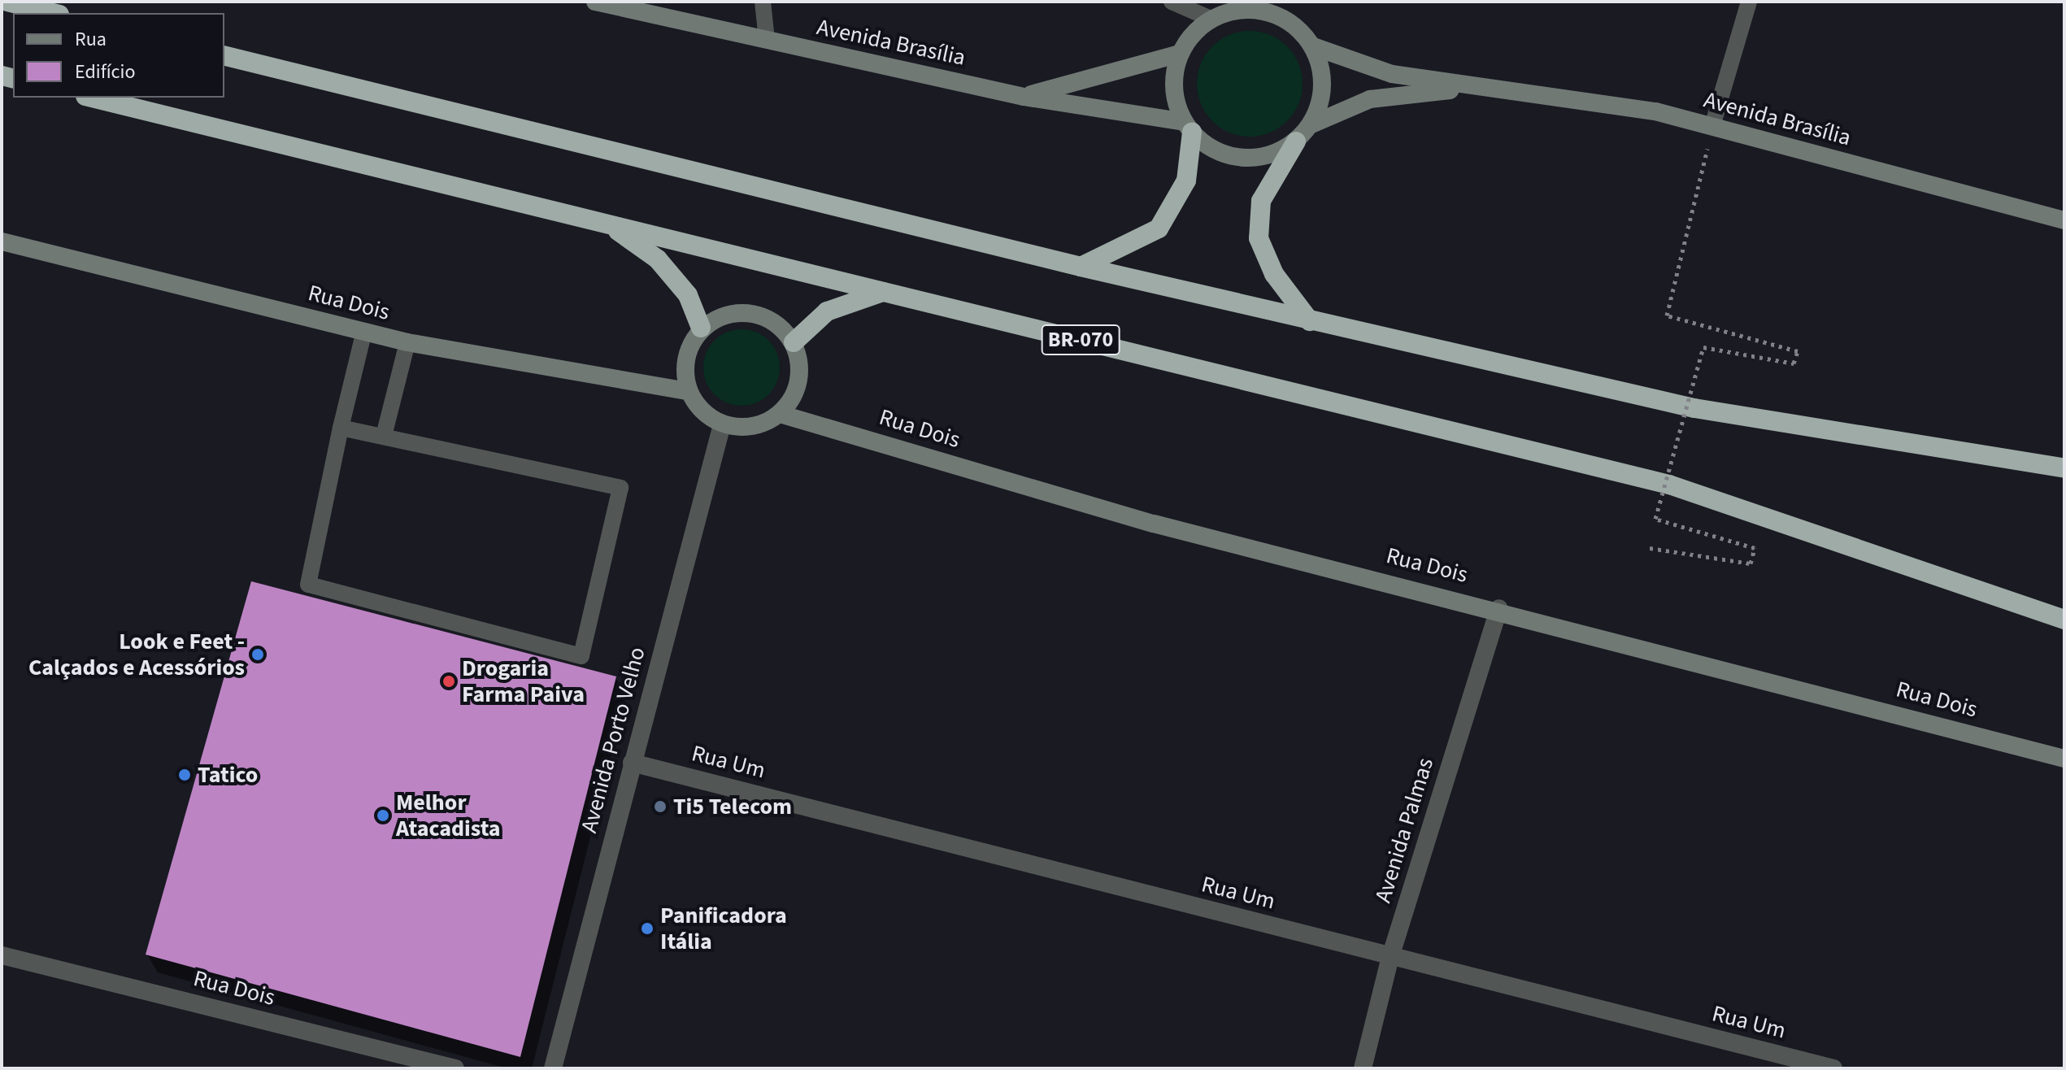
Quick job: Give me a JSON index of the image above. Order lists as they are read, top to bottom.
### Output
{
  "streets": {
    "highway": ["BR-070"],
    "main road": ["Avenida Brasília", "Rua Dois"],
    "street": ["Avenida Porto Velho", "Rua Um", "Avenida Palmas"]
  },
  "crossings": [
    ["Rua Dois", "Avenida Porto Velho"],
    ["Rua Dois", "Avenida Palmas"],
    ["Avenida Porto Velho", "Rua Um"],
    ["Rua Um", "Avenida Palmas"]
  ],
  "places": [
    "Look e Feet - Calçados e Acessórios",
    "Drogaria Farma Paiva",
    "Tatico",
    "Ti5 Telecom",
    "Melhor Atacadista",
    "Panificadora Itália"
  ],
  "legend": ["Rua", "Edifício"]
}
